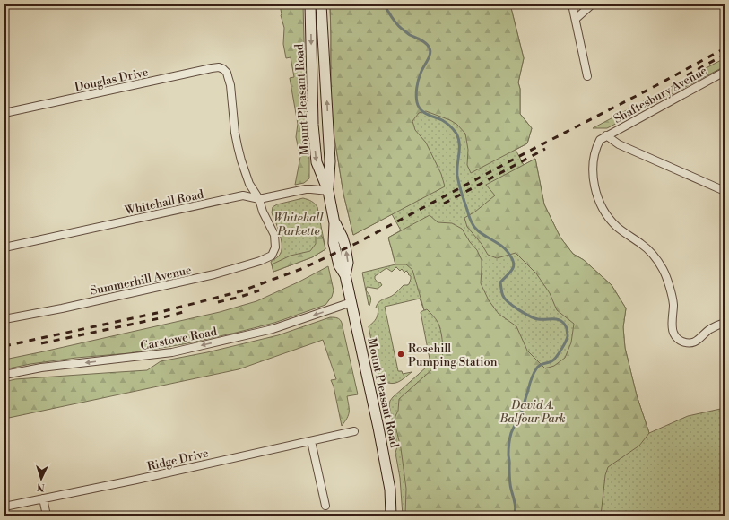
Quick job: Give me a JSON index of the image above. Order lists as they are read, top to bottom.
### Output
{
  "streets": {
    "main road": ["Mount Pleasant Road"],
    "street": [
      "Douglas Drive",
      "Shaftesbury Avenue",
      "Whitehall Road",
      "Summerhill Avenue",
      "Carstowe Road",
      "Ridge Drive"
    ]
  },
  "crossings": [
    ["Douglas Drive", "Whitehall Road"],
    ["Douglas Drive", "Summerhill Avenue"],
    ["Mount Pleasant Road", "Whitehall Road"],
    ["Mount Pleasant Road", "Carstowe Road"],
    ["Whitehall Road", "Summerhill Avenue"]
  ],
  "one_way": ["Carstowe Road"],
  "parks": ["Whitehall Parkette", "David A. Balfour Park"],
  "places": ["Rosehill Pumping Station"],
  "north": "bottom"
}
